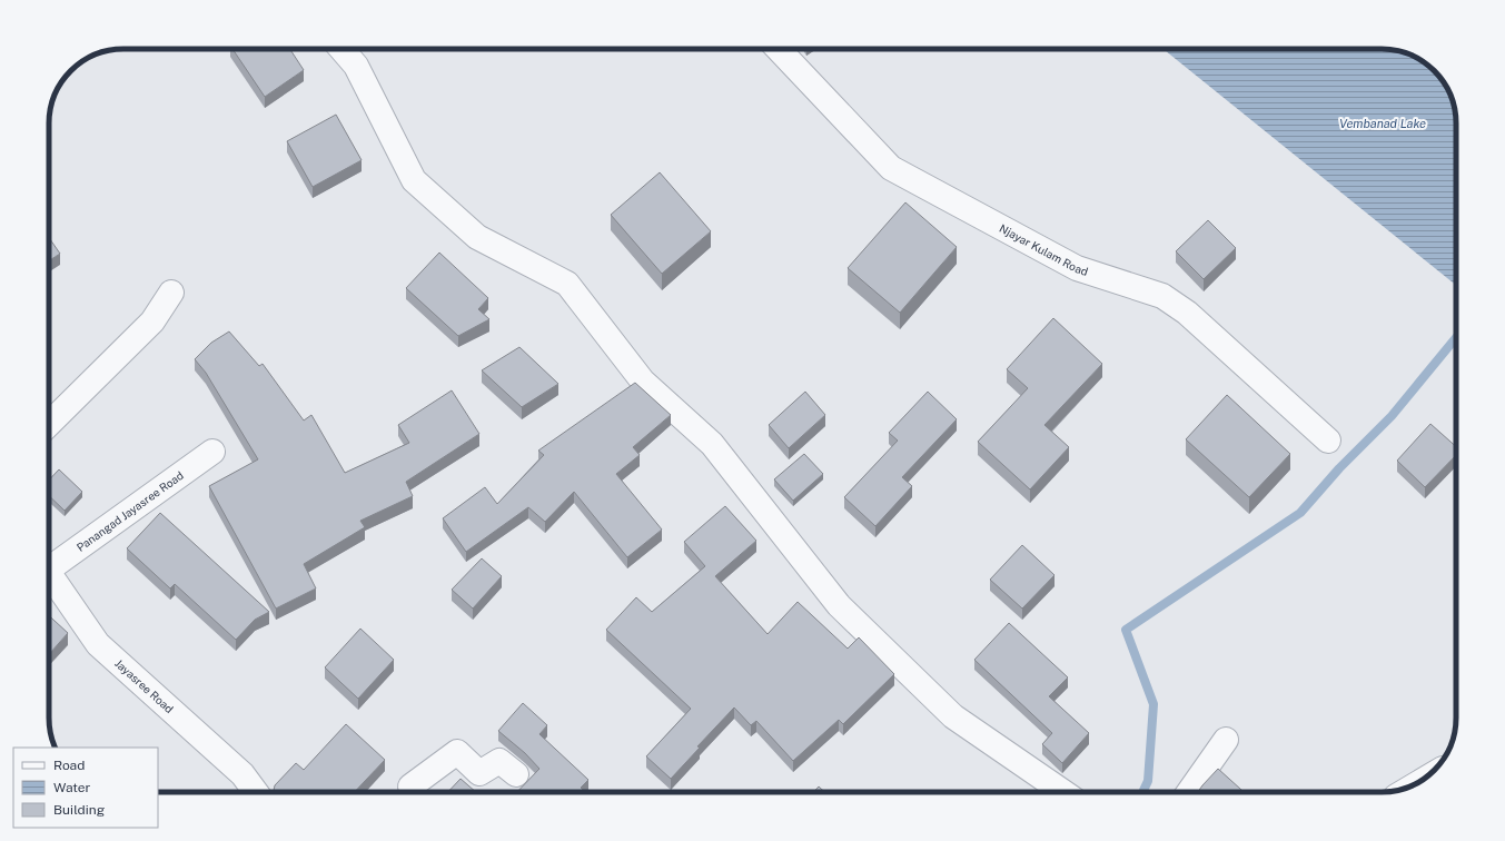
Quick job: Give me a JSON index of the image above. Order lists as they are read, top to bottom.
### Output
{
  "streets": {
    "street": ["Njayar Kulam Road", "Panangad Jayasree Road", "Jayasree Road"]
  },
  "water": ["Vembanad Lake"],
  "legend": ["Road", "Water", "Building"]
}
